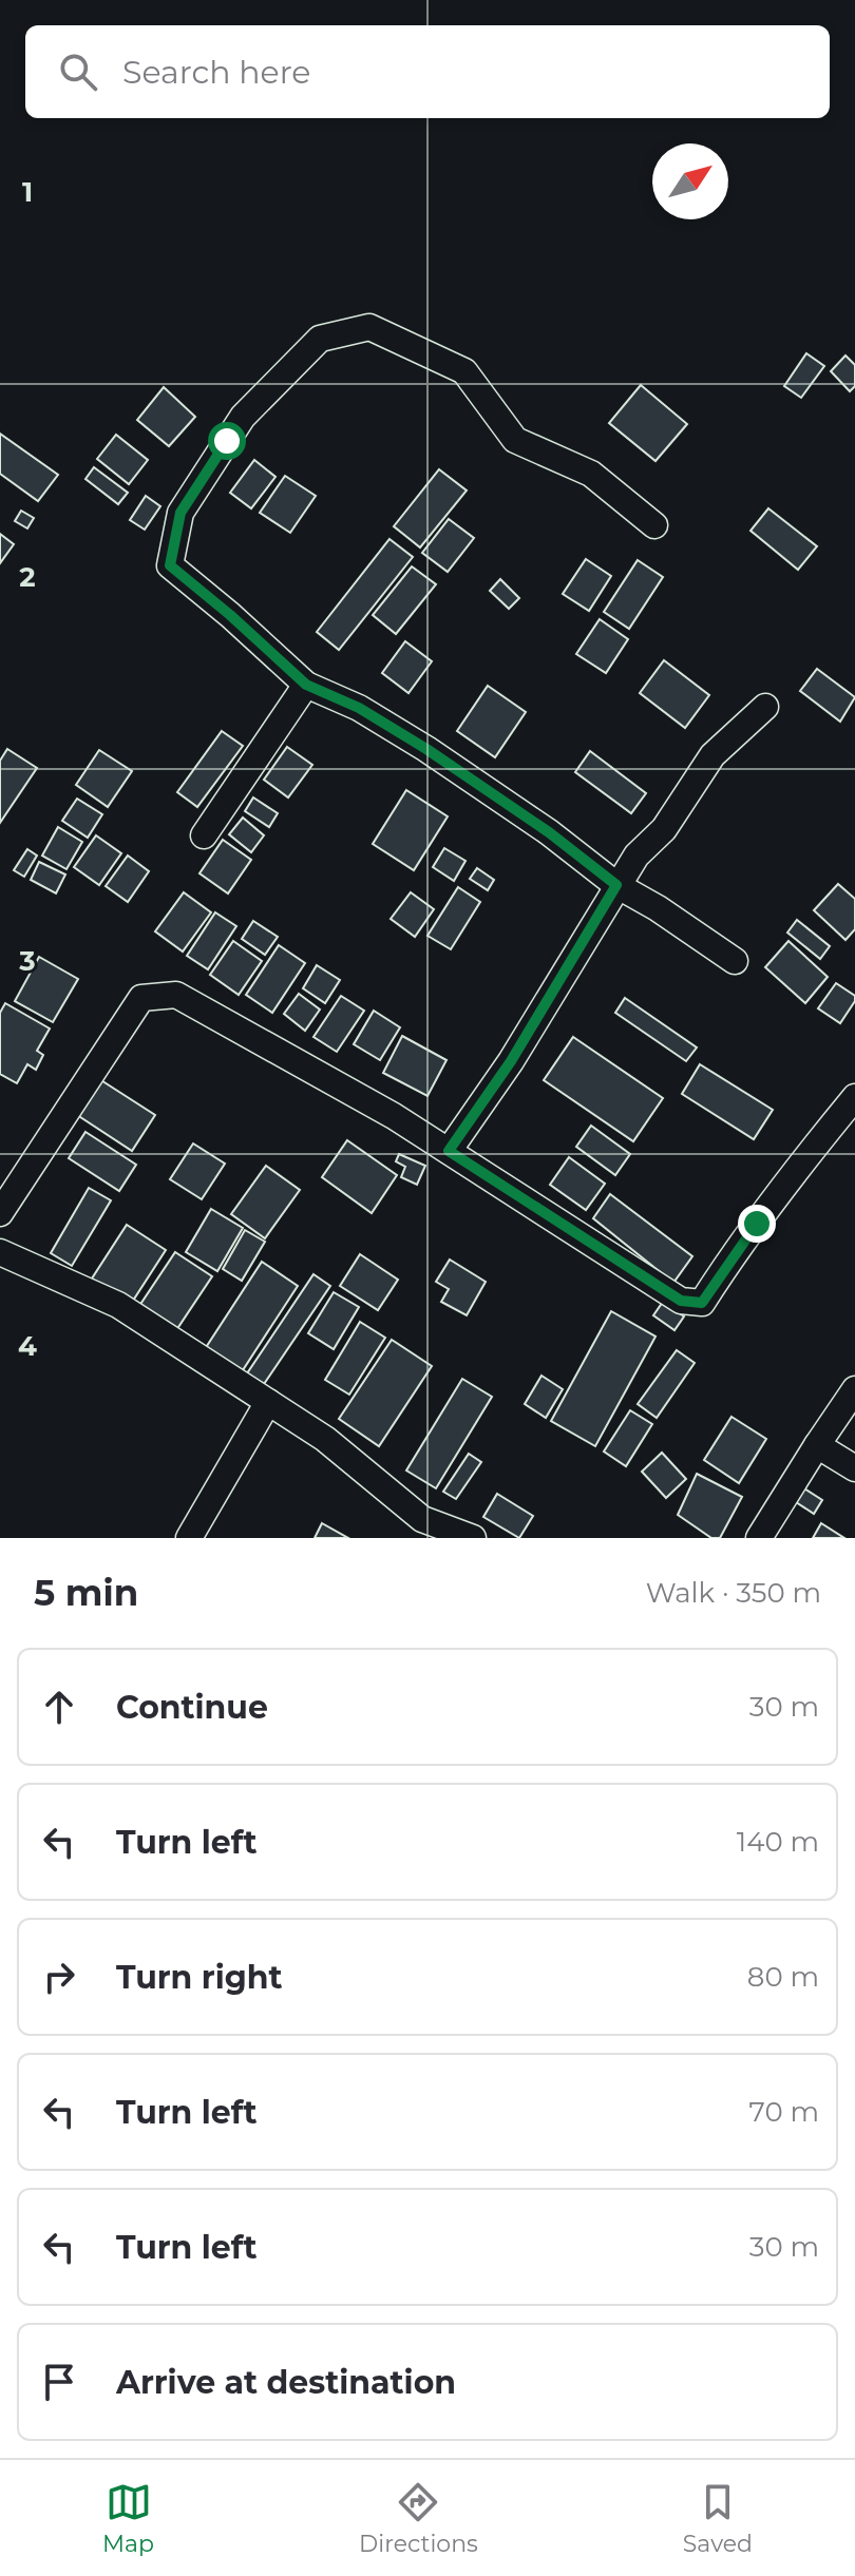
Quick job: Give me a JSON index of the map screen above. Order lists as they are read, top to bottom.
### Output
{
  "north": "top right",
  "page": {
    "search": "Search here",
    "heading": ["5 min", "Walk · 350 m"],
    "list": [
      ["Continue", "30 m"],
      ["Turn left", "140 m"],
      ["Turn right", "80 m"],
      ["Turn left", "70 m"],
      ["Turn left", "30 m"],
      "Arrive at destination"
    ],
    "nav": ["Map", "Directions", "Saved"]
  },
  "grid": {
    "rows": [
      "1",
      "2",
      "3",
      "4"
    ]
  }
}
